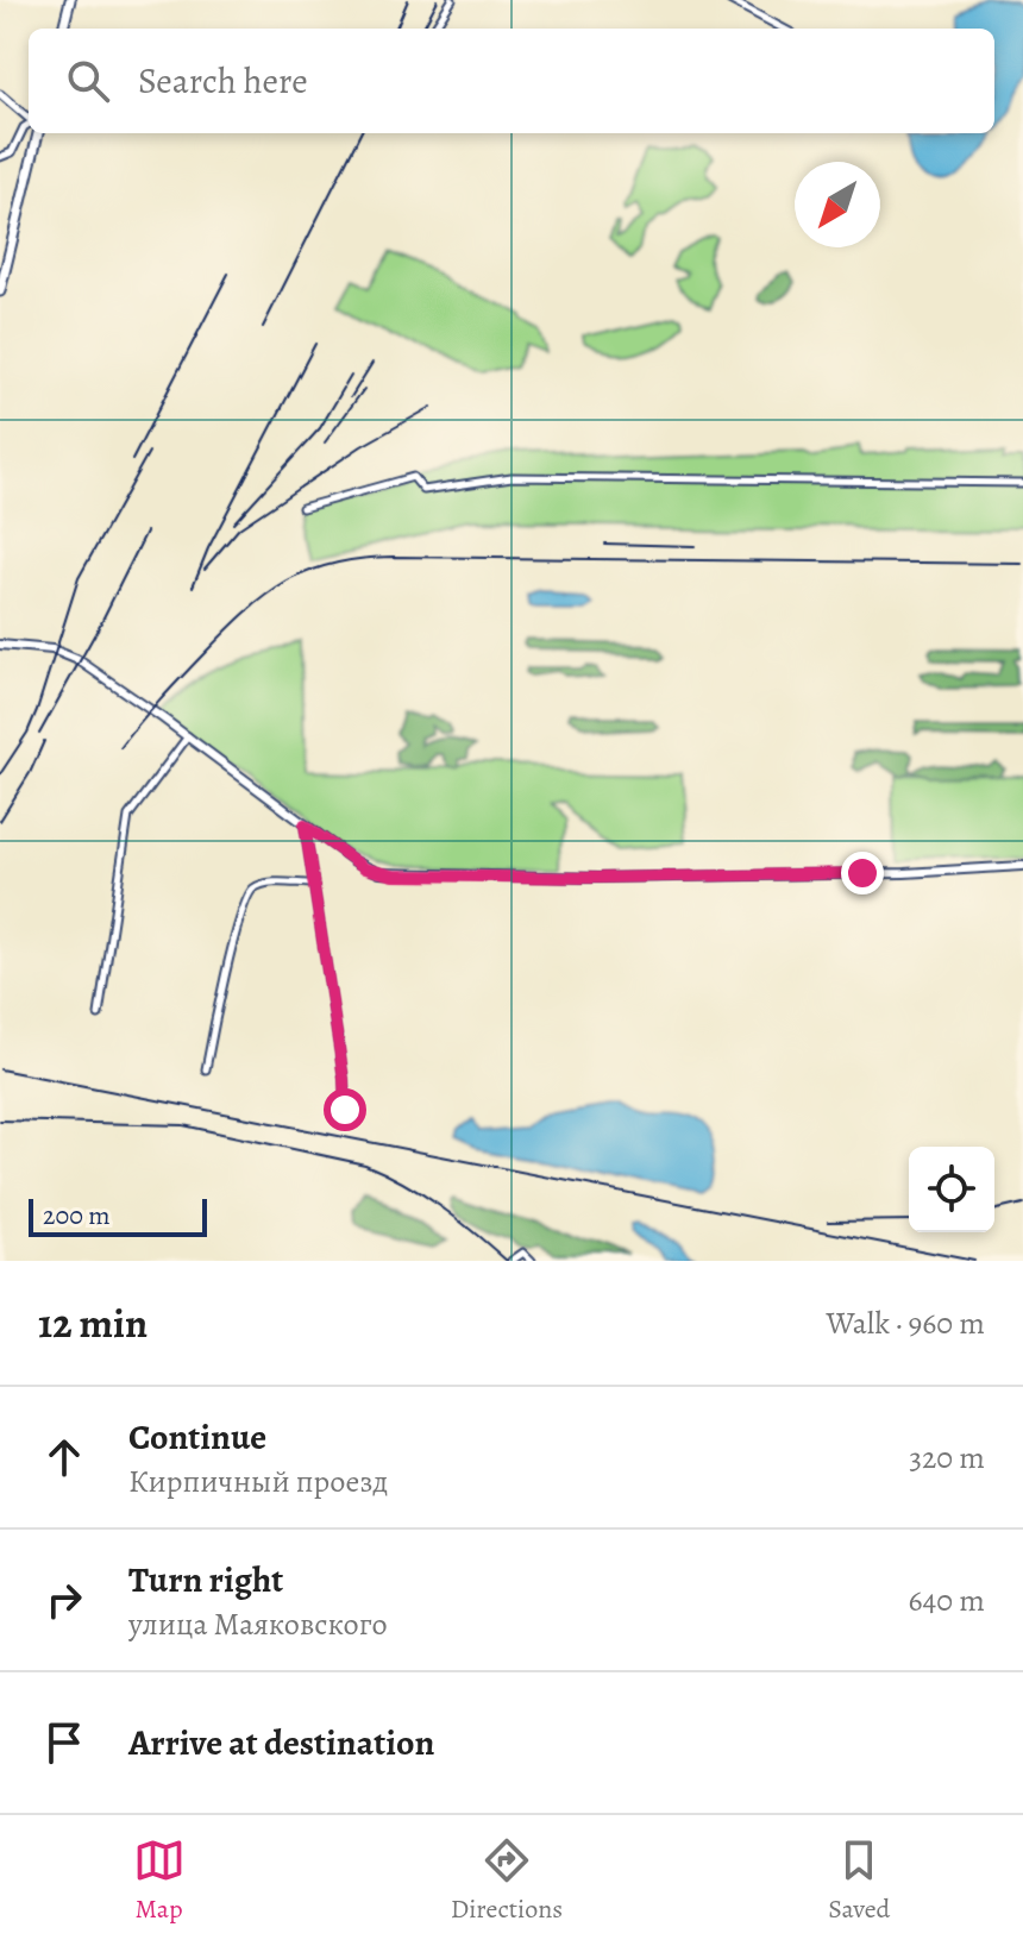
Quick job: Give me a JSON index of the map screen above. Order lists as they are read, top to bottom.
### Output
{
  "scale_bar": "200 m",
  "north": "bottom left",
  "page": {
    "search": "Search here",
    "scale": "200 m",
    "heading": ["12 min", "Walk · 960 m"],
    "list": [
      ["Continue", "Кирпичный проезд", "320 m"],
      ["Turn right", "улица Маяковского", "640 m"],
      "Arrive at destination"
    ],
    "nav": ["Map", "Directions", "Saved"]
  }
}
